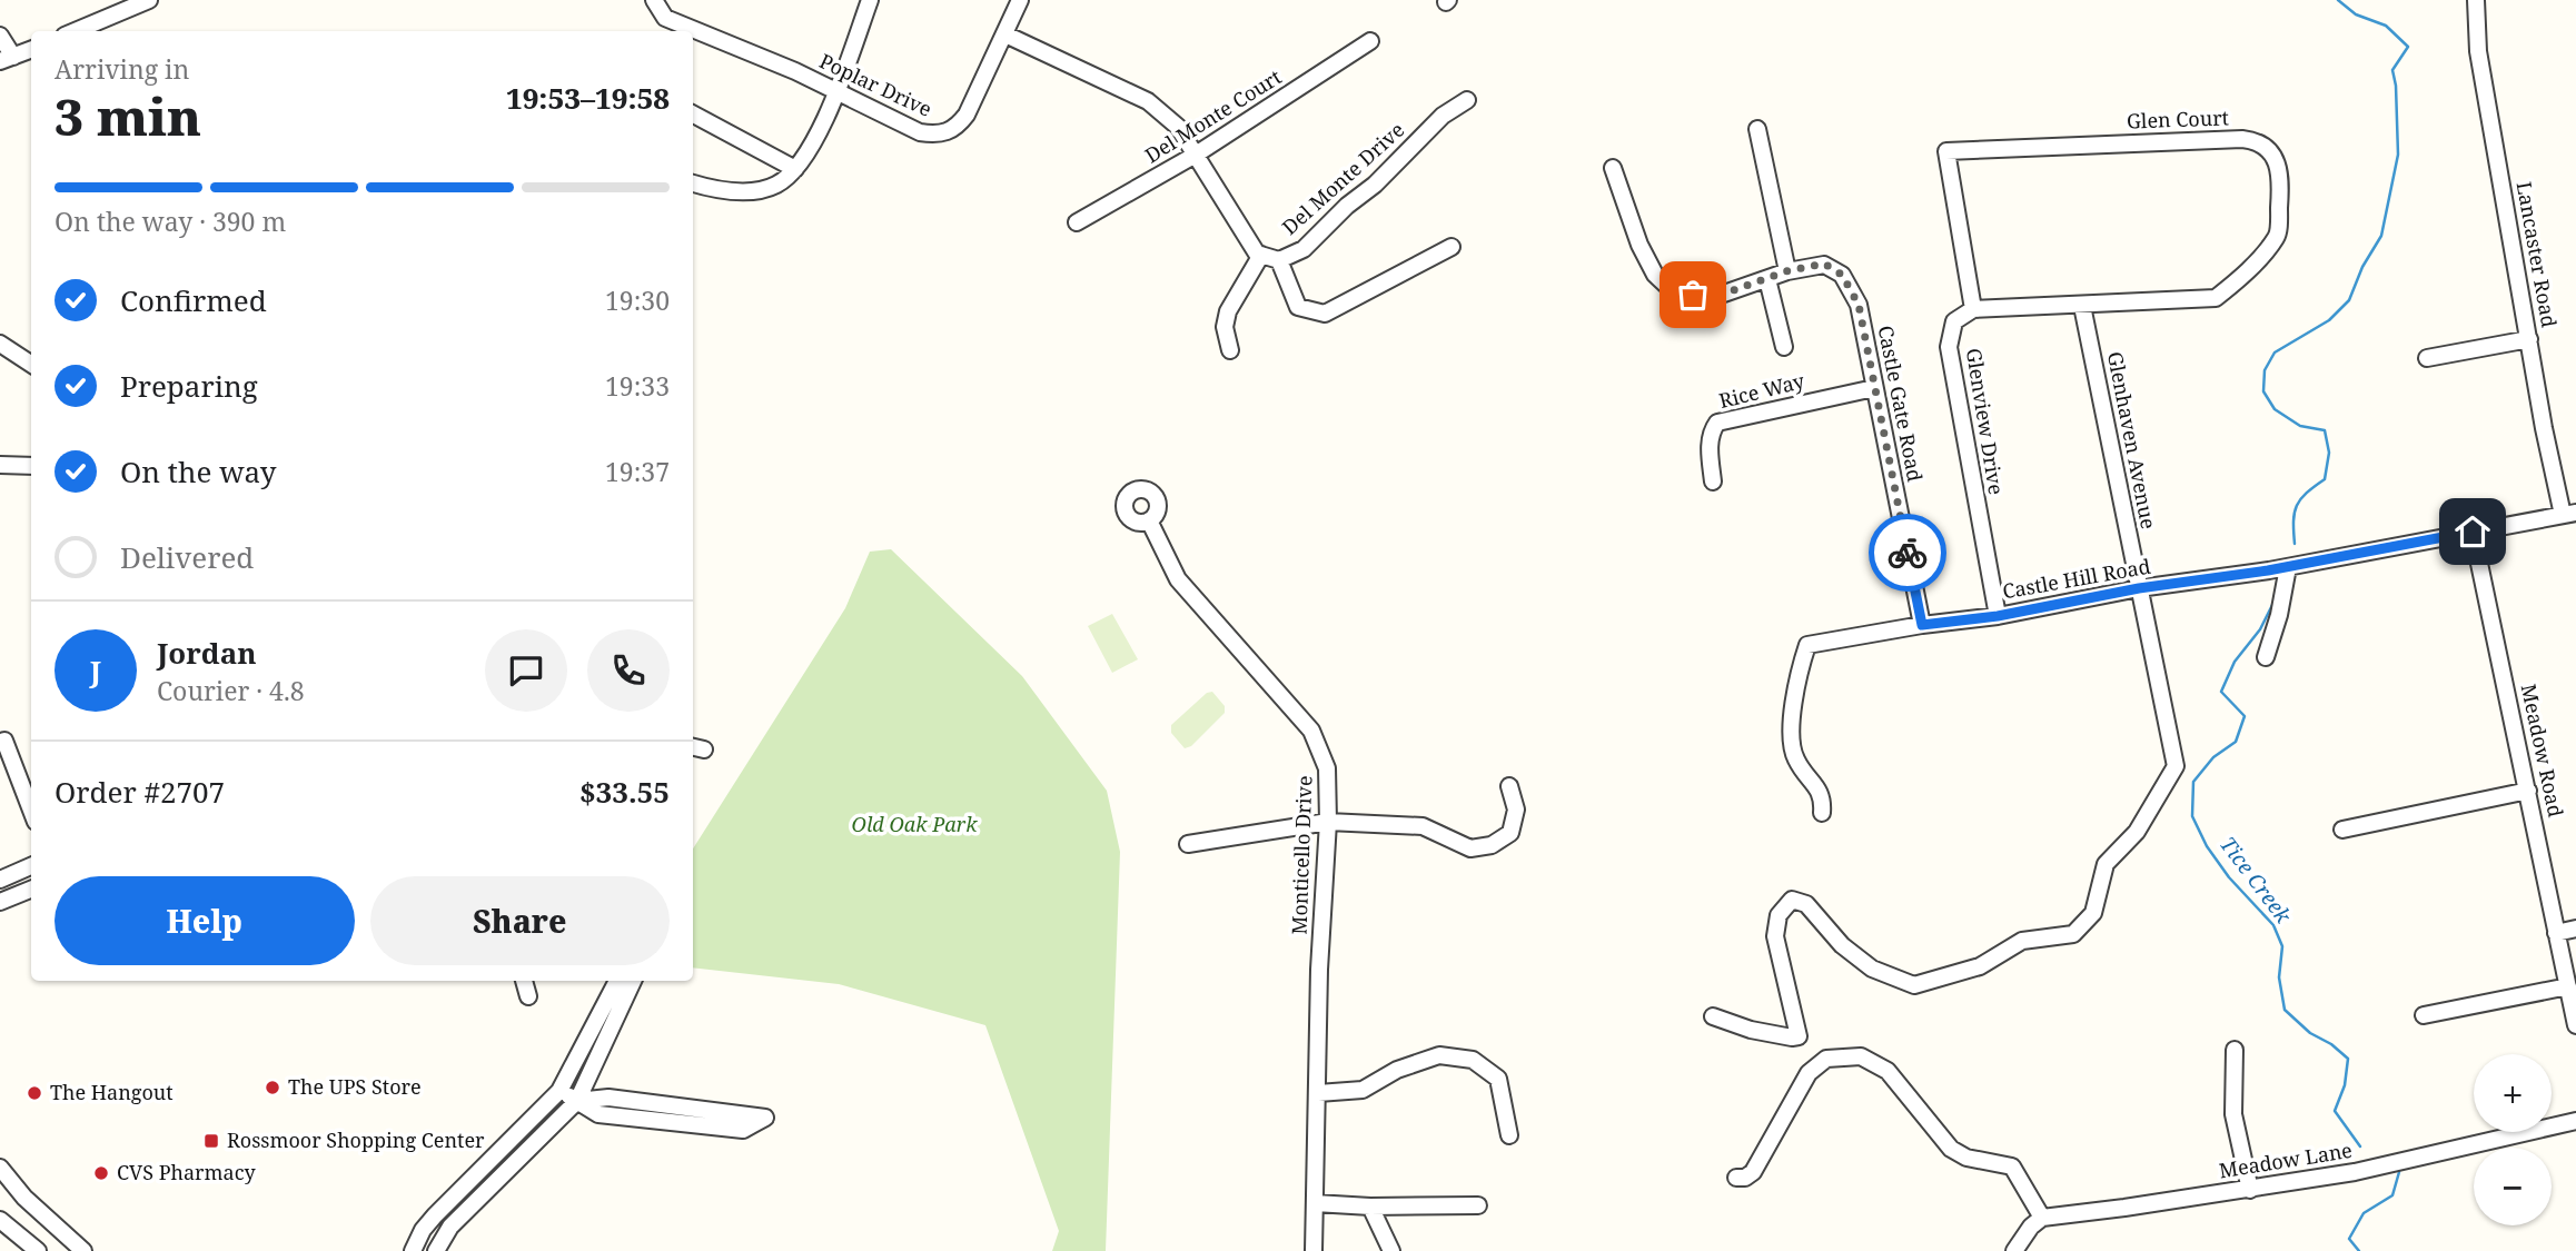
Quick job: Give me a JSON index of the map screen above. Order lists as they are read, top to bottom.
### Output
{
  "streets": {
    "street": [
      "Poplar Drive",
      "Del Monte Court",
      "Glen Court",
      "Del Monte Drive",
      "Lancaster Road",
      "Rice Way",
      "Castle Gate Road",
      "Glenview Drive",
      "Glenhaven Avenue",
      "Castle Hill Road",
      "Meadow Road",
      "Monticello Drive",
      "Meadow Lane"
    ]
  },
  "crossings": [
    ["Glen Court", "Glenview Drive"],
    ["Glen Court", "Glenhaven Avenue"],
    ["Lancaster Road", "Castle Hill Road"],
    ["Rice Way", "Castle Gate Road"],
    ["Castle Gate Road", "Castle Hill Road"],
    ["Glenview Drive", "Castle Hill Road"],
    ["Glenhaven Avenue", "Castle Hill Road"],
    ["Castle Hill Road", "Meadow Road"]
  ],
  "water": ["Tice Creek"],
  "parks": ["Old Oak Park"],
  "places": {
    "other": ["The UPS Store", "The Hangout", "CVS Pharmacy"],
    "transit": ["Rossmoor Shopping Center"]
  },
  "page": {
    "heading": ["3 min", "Arriving in", "19:53–19:58"],
    "panel": [
      "Jordan",
      "Courier · 4.8",
      "Order #2707",
      "$33.55"
    ],
    "bar": "On the way · 390 m",
    "list": [
      ["Confirmed", "19:30"],
      ["Preparing", "19:33"],
      ["On the way", "19:37"],
      "Delivered"
    ],
    "round": "J",
    "buttons": ["Help", "Share"],
    "map_buttons": ["+", "−"]
  }
}
